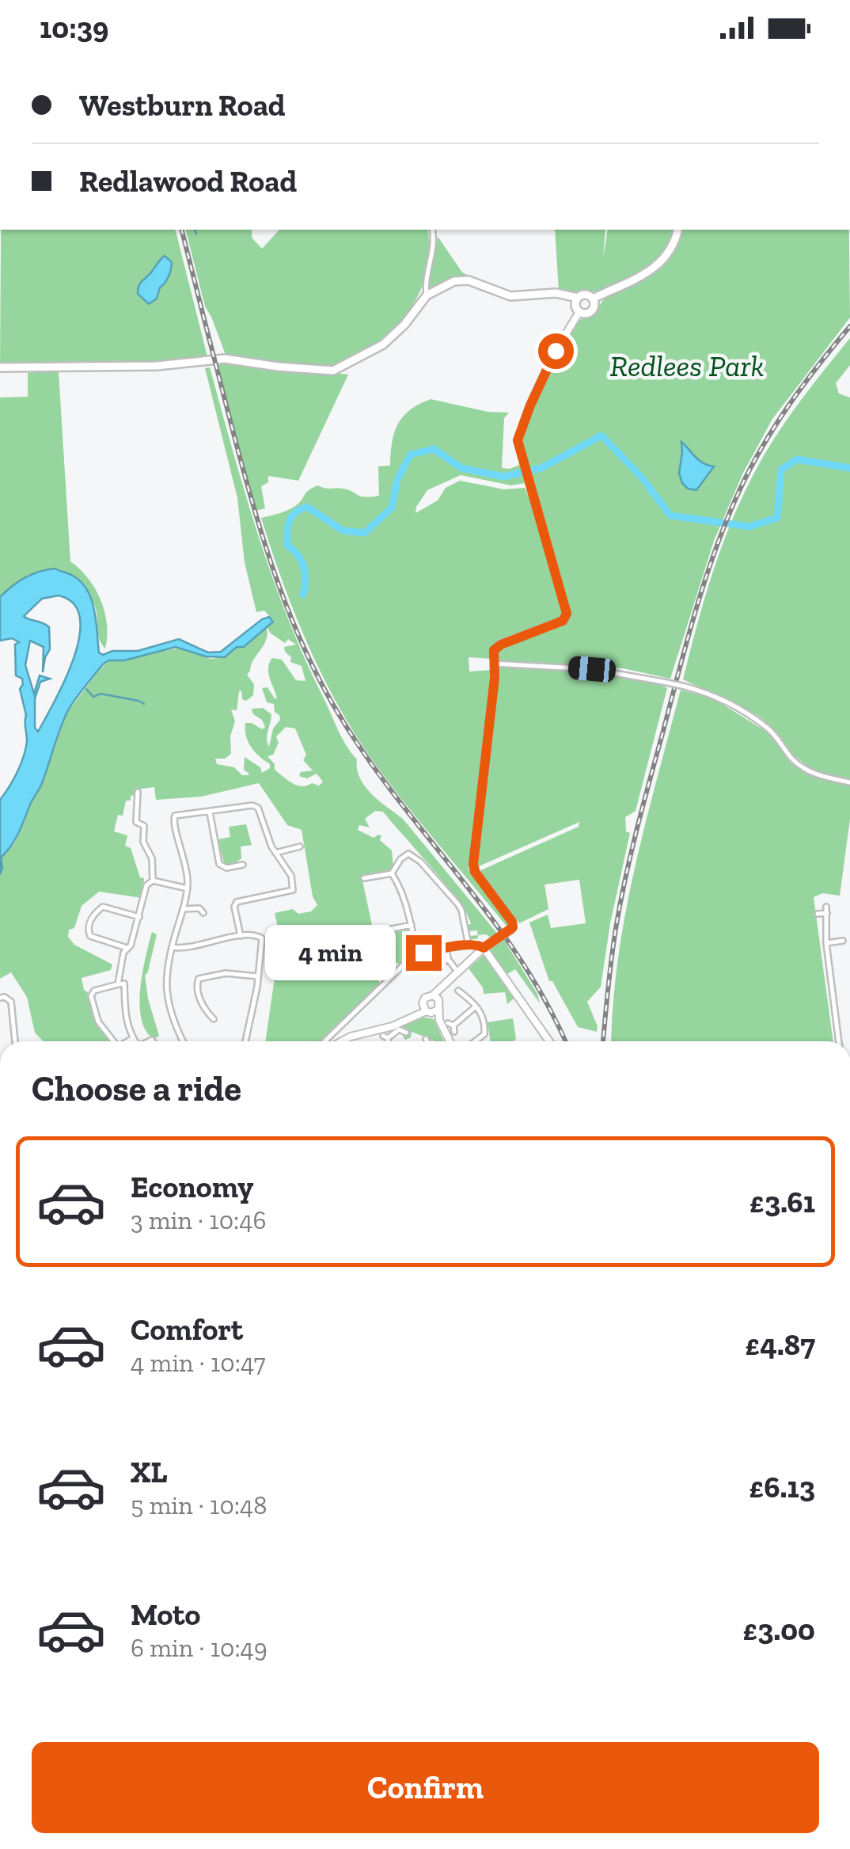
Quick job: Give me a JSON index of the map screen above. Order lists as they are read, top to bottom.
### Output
{
  "parks": ["Redlees Park"],
  "page": {
    "status": "10:39",
    "banner": ["Westburn Road", "Redlawood Road"],
    "bubble": "4 min",
    "heading": "Choose a ride",
    "list": [
      {
        "name": "Economy",
        "note": "3 min · 10:46",
        "value": "£3.61"
      },
      {
        "name": "Comfort",
        "note": "4 min · 10:47",
        "value": "£4.87"
      },
      {
        "name": "XL",
        "note": "5 min · 10:48",
        "value": "£6.13"
      },
      {
        "name": "Moto",
        "note": "6 min · 10:49",
        "value": "£3.00"
      }
    ],
    "buttons": "Confirm"
  }
}
